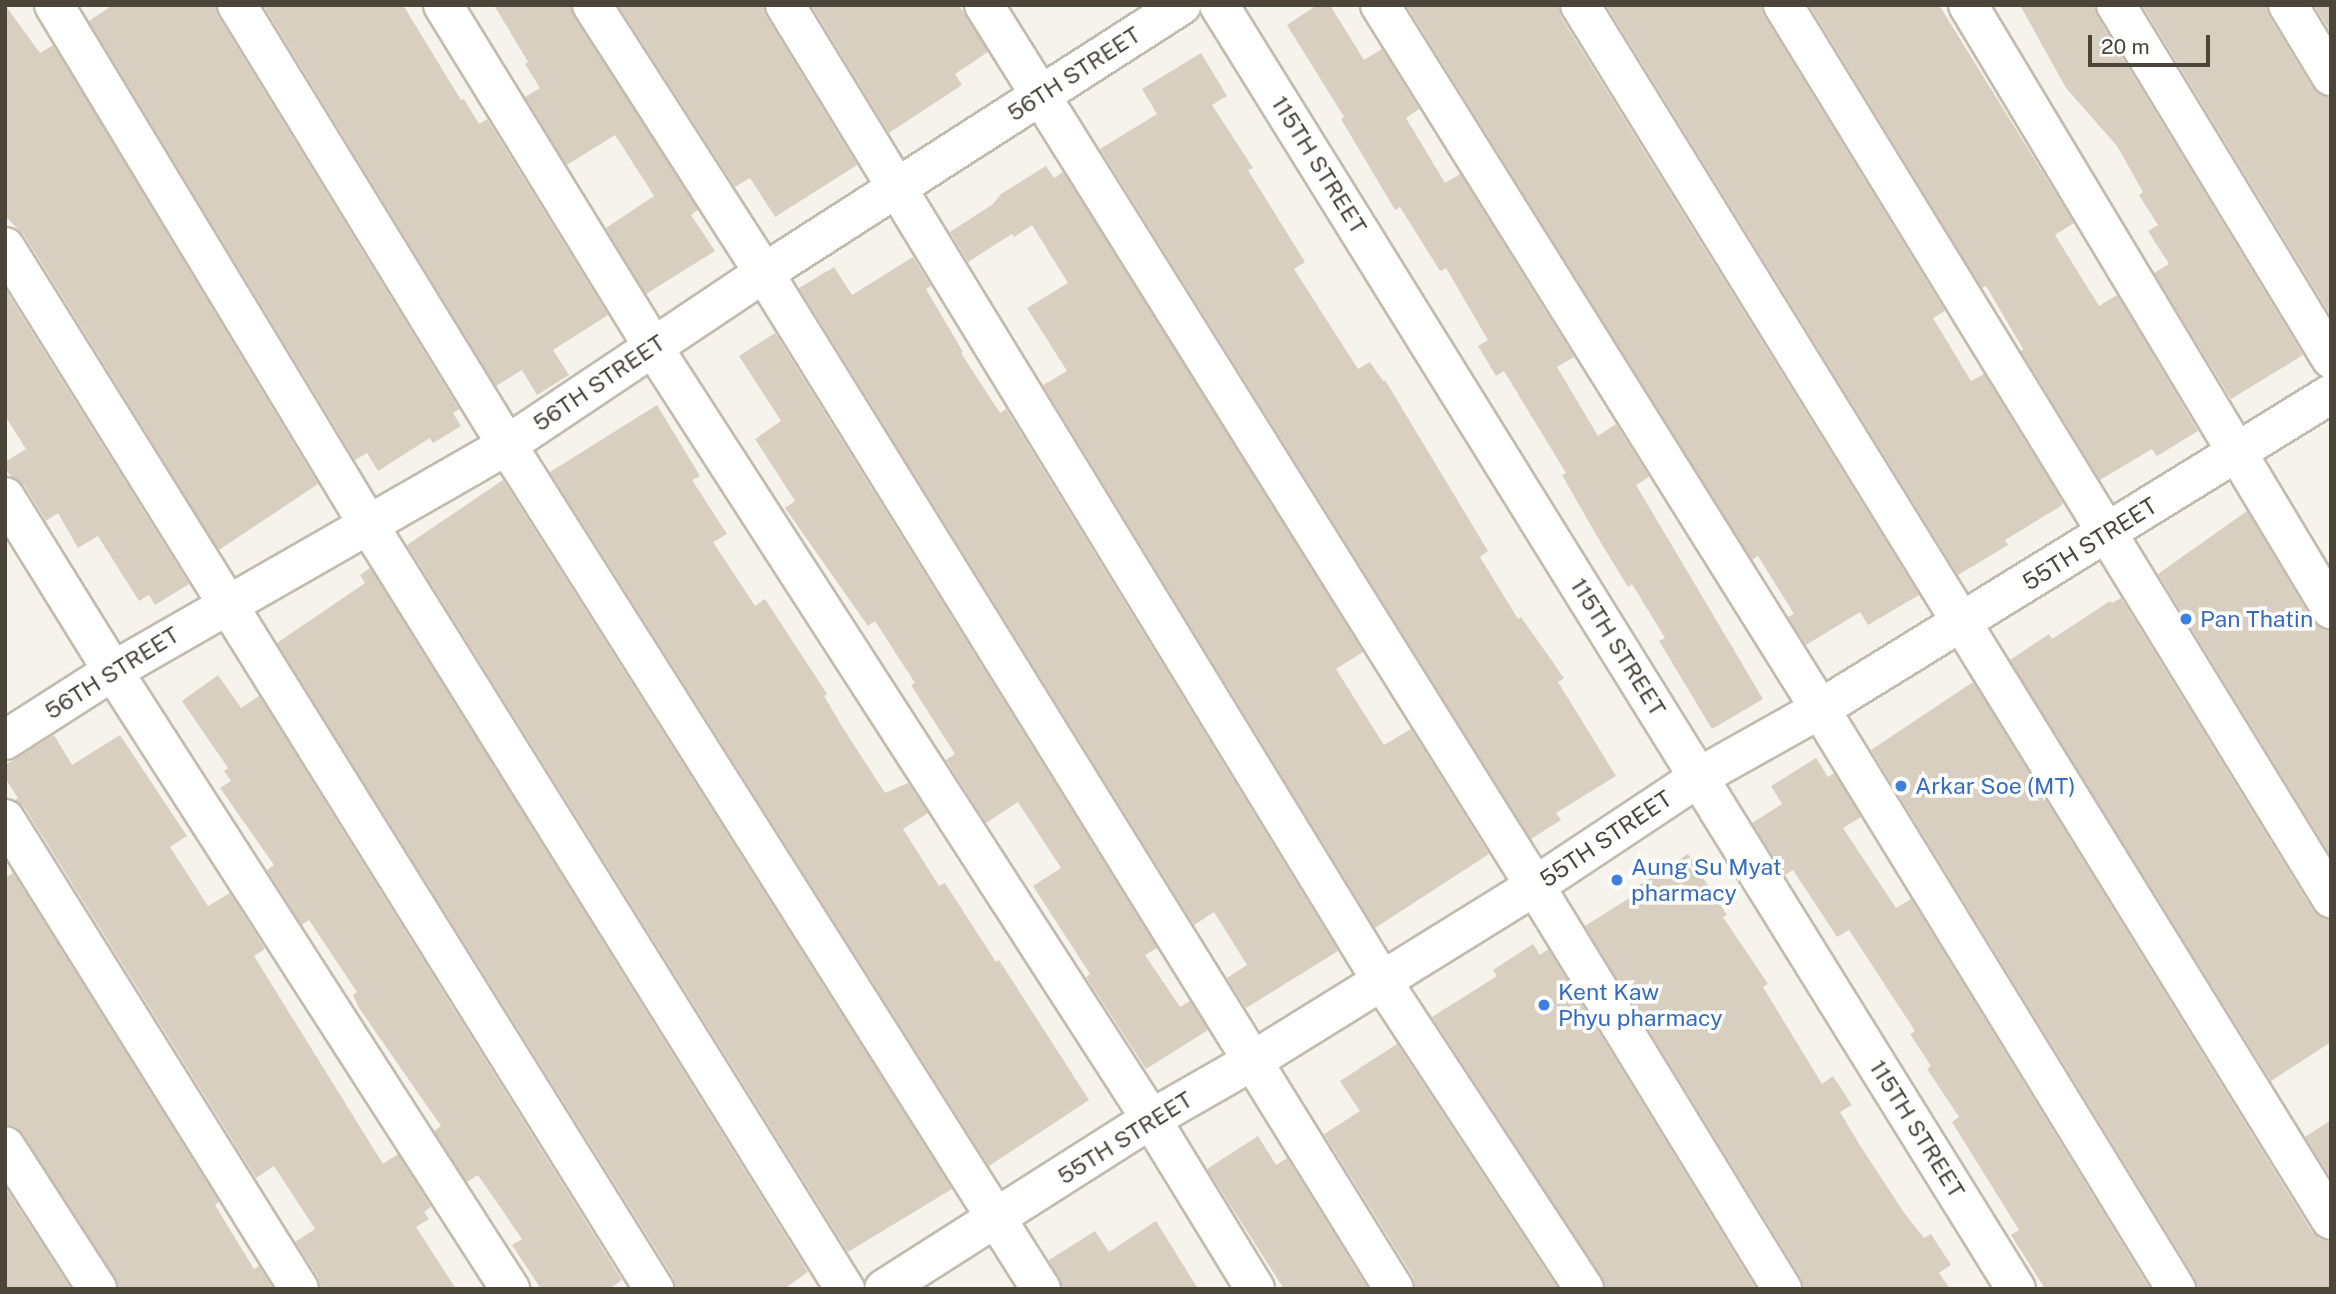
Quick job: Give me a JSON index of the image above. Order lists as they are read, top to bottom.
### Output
{
  "streets": {
    "street": ["56TH STREET", "115TH STREET", "55TH STREET"]
  },
  "crossings": [
    ["115TH STREET", "55TH STREET"]
  ],
  "places": [
    "Pan Thatin",
    "Arkar Soe (MT)",
    "Aung Su Myat pharmacy",
    "Kent Kaw Phyu pharmacy"
  ],
  "scale_bar": "20 m"
}
